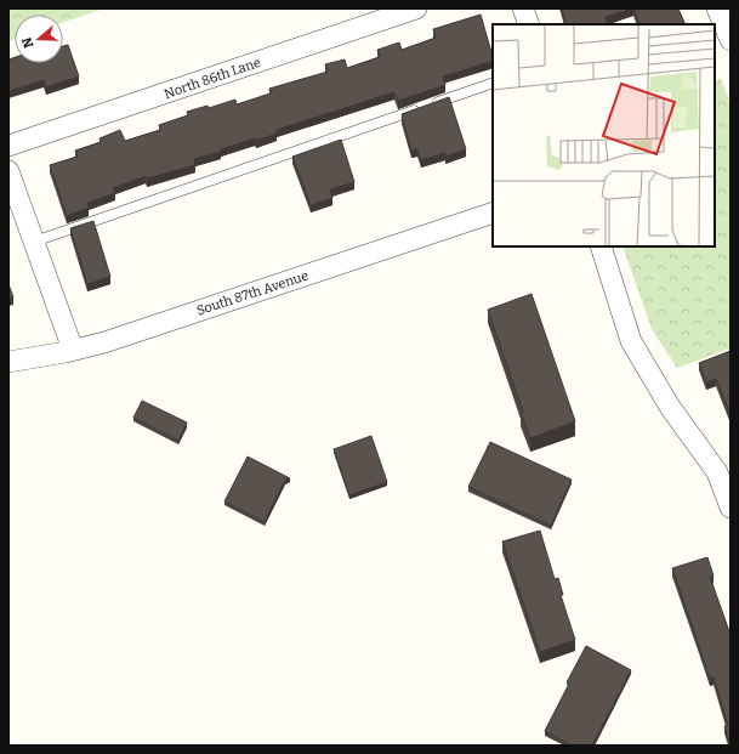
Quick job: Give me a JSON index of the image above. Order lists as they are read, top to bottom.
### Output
{
  "streets": {
    "street": ["North 86th Lane", "South 87th Avenue"]
  },
  "north": "left"
}
